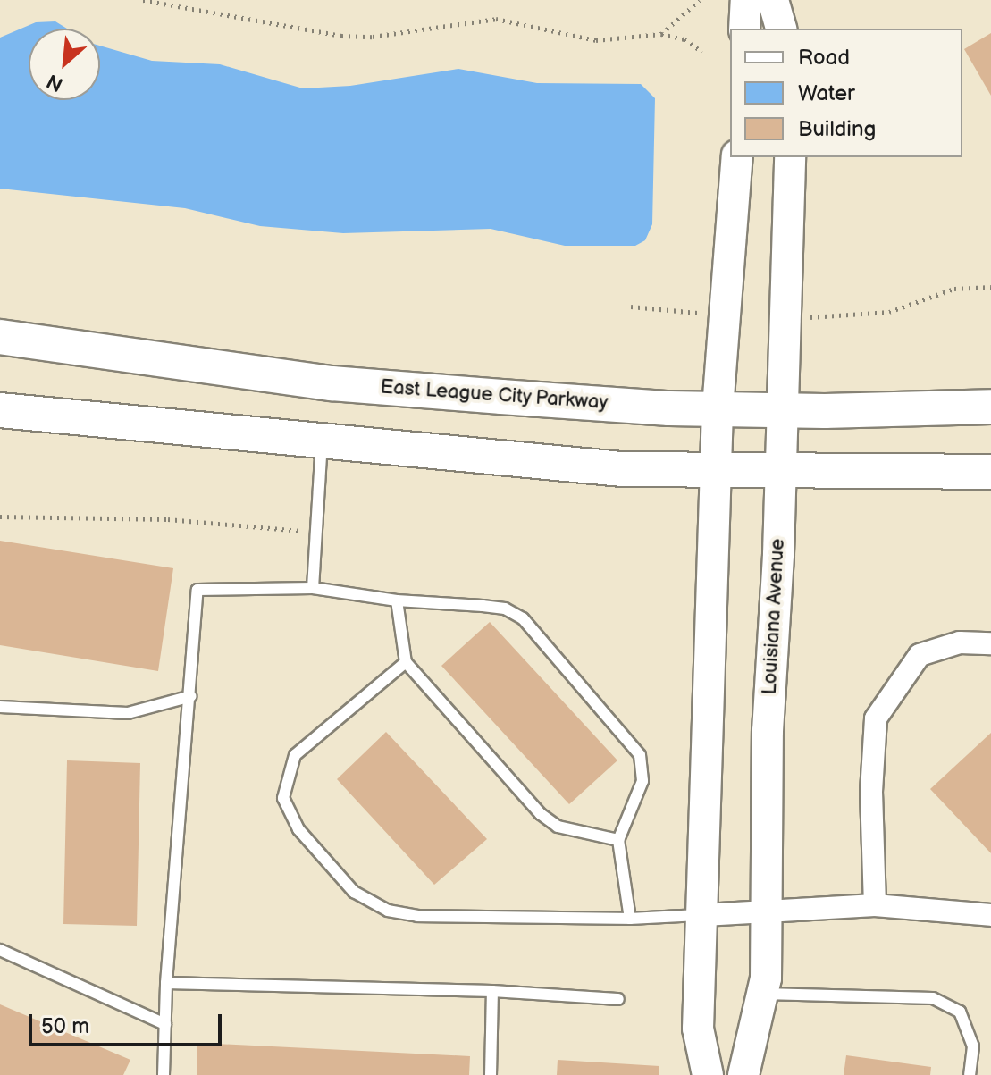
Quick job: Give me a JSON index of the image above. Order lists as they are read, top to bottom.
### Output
{
  "streets": {
    "main road": ["East League City Parkway"],
    "street": ["Louisiana Avenue"]
  },
  "crossings": [
    ["East League City Parkway", "Louisiana Avenue"]
  ],
  "legend": ["Road", "Water", "Building"],
  "scale_bar": "50 m",
  "north": "bottom left"
}
